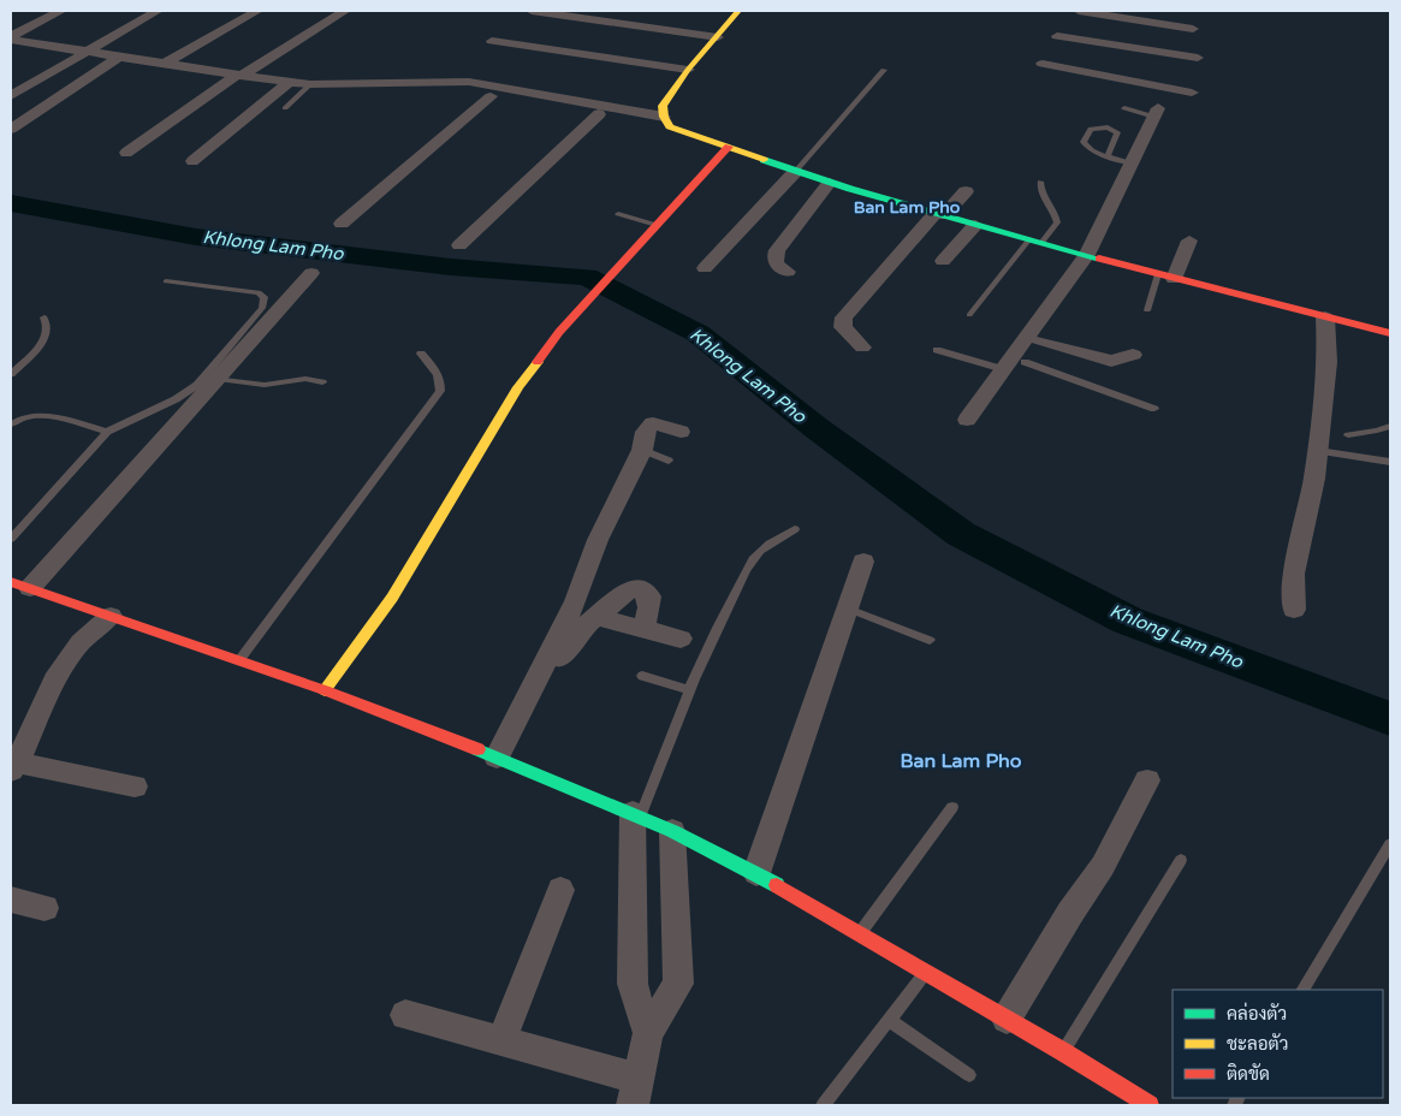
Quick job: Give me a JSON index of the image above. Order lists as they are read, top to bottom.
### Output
{
  "districts": ["Ban Lam Pho", "Ban Lam Pho"],
  "water": ["Khlong Lam Pho"],
  "legend": ["คล่องตัว", "ชะลอตัว", "ติดขัด"]
}
